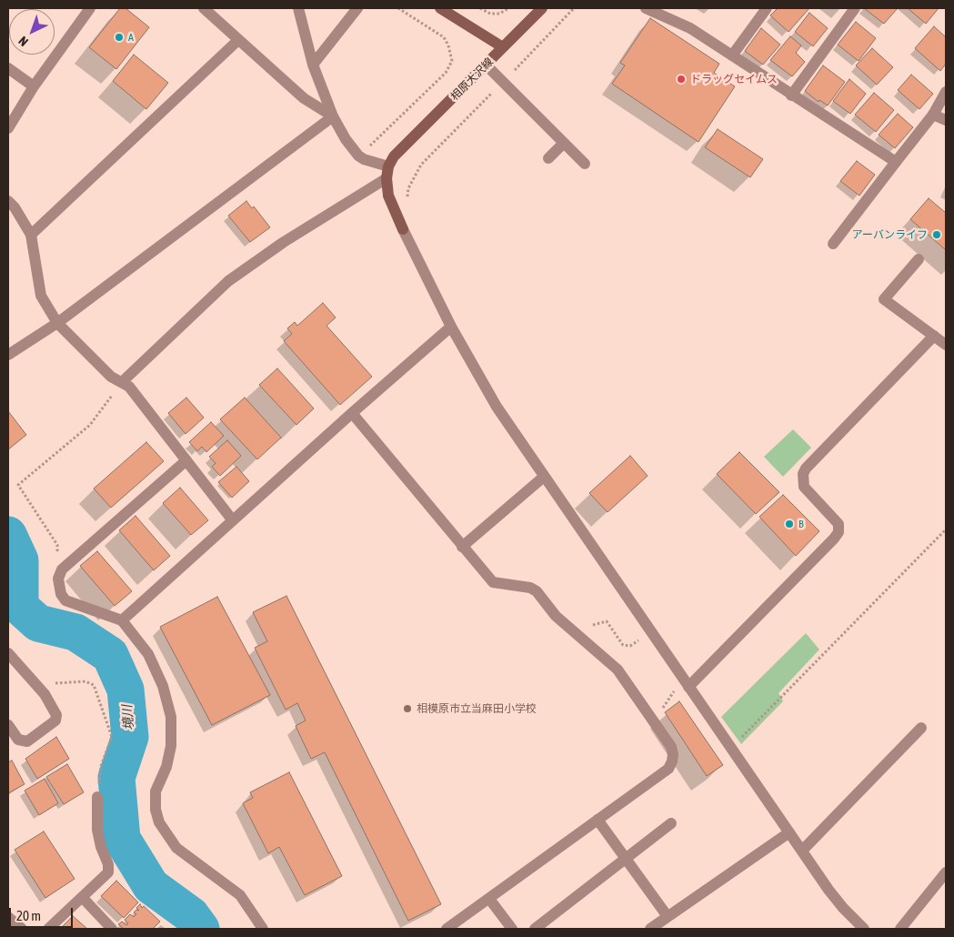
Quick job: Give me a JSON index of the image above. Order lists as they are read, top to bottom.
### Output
{
  "streets": {
    "street": ["相原大沢線"]
  },
  "water": ["境川"],
  "places": [
    "A",
    "ドラッグセイムス",
    "アーバンライフ",
    "B",
    "相模原市立当麻田小学校"
  ],
  "scale_bar": "20 m",
  "north": "bottom left"
}
